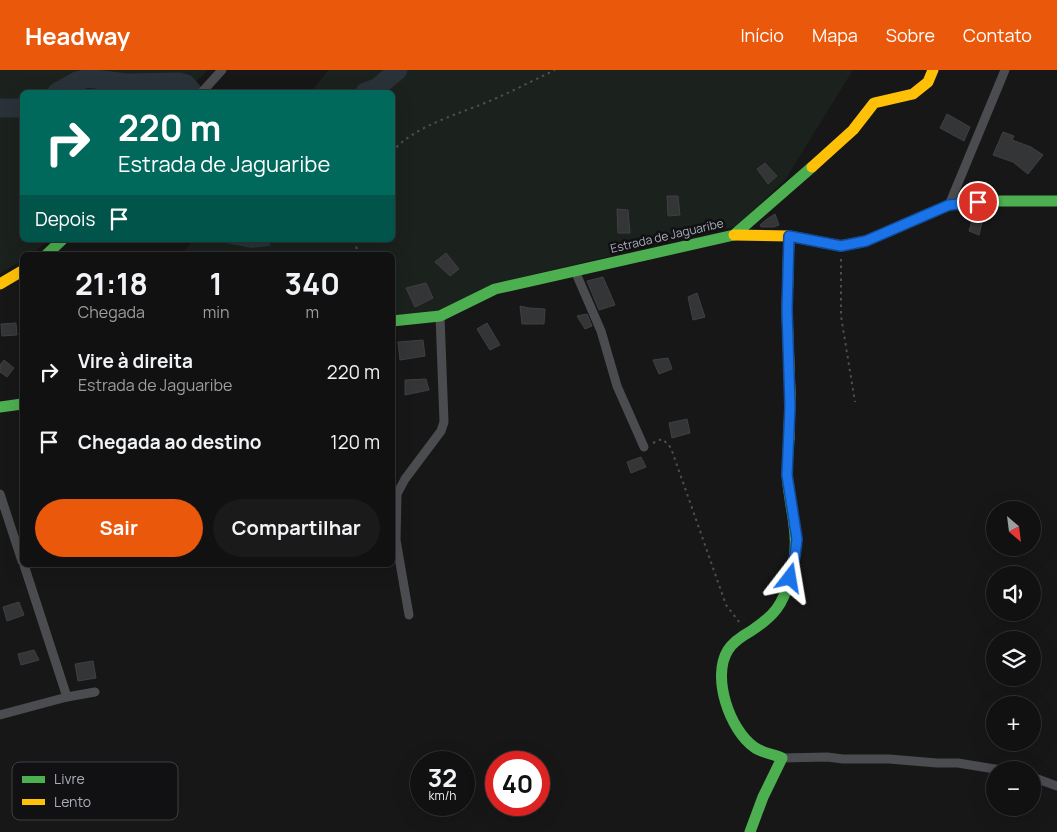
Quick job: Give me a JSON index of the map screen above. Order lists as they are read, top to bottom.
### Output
{
  "streets": {
    "street": ["Estrada de Jaguaribe"]
  },
  "legend": ["Livre", "Lento"],
  "north": "bottom right",
  "page": {
    "header": "Headway",
    "nav": [
      "Início",
      "Mapa",
      "Sobre",
      "Contato"
    ],
    "turn": ["220 m", "Estrada de Jaguaribe"],
    "then": "Depois",
    "eta": [
      "21:18",
      "Chegada",
      "1",
      "min",
      "340",
      "m"
    ],
    "list": [
      {
        "name": "Vire à direita",
        "note": "Estrada de Jaguaribe",
        "value": "220 m"
      },
      {
        "name": "Chegada ao destino",
        "value": "120 m"
      }
    ],
    "buttons": ["Sair", "Compartilhar"],
    "map_buttons": ["+", "−"],
    "speed": "32 km/h",
    "limit": "40"
  }
}
